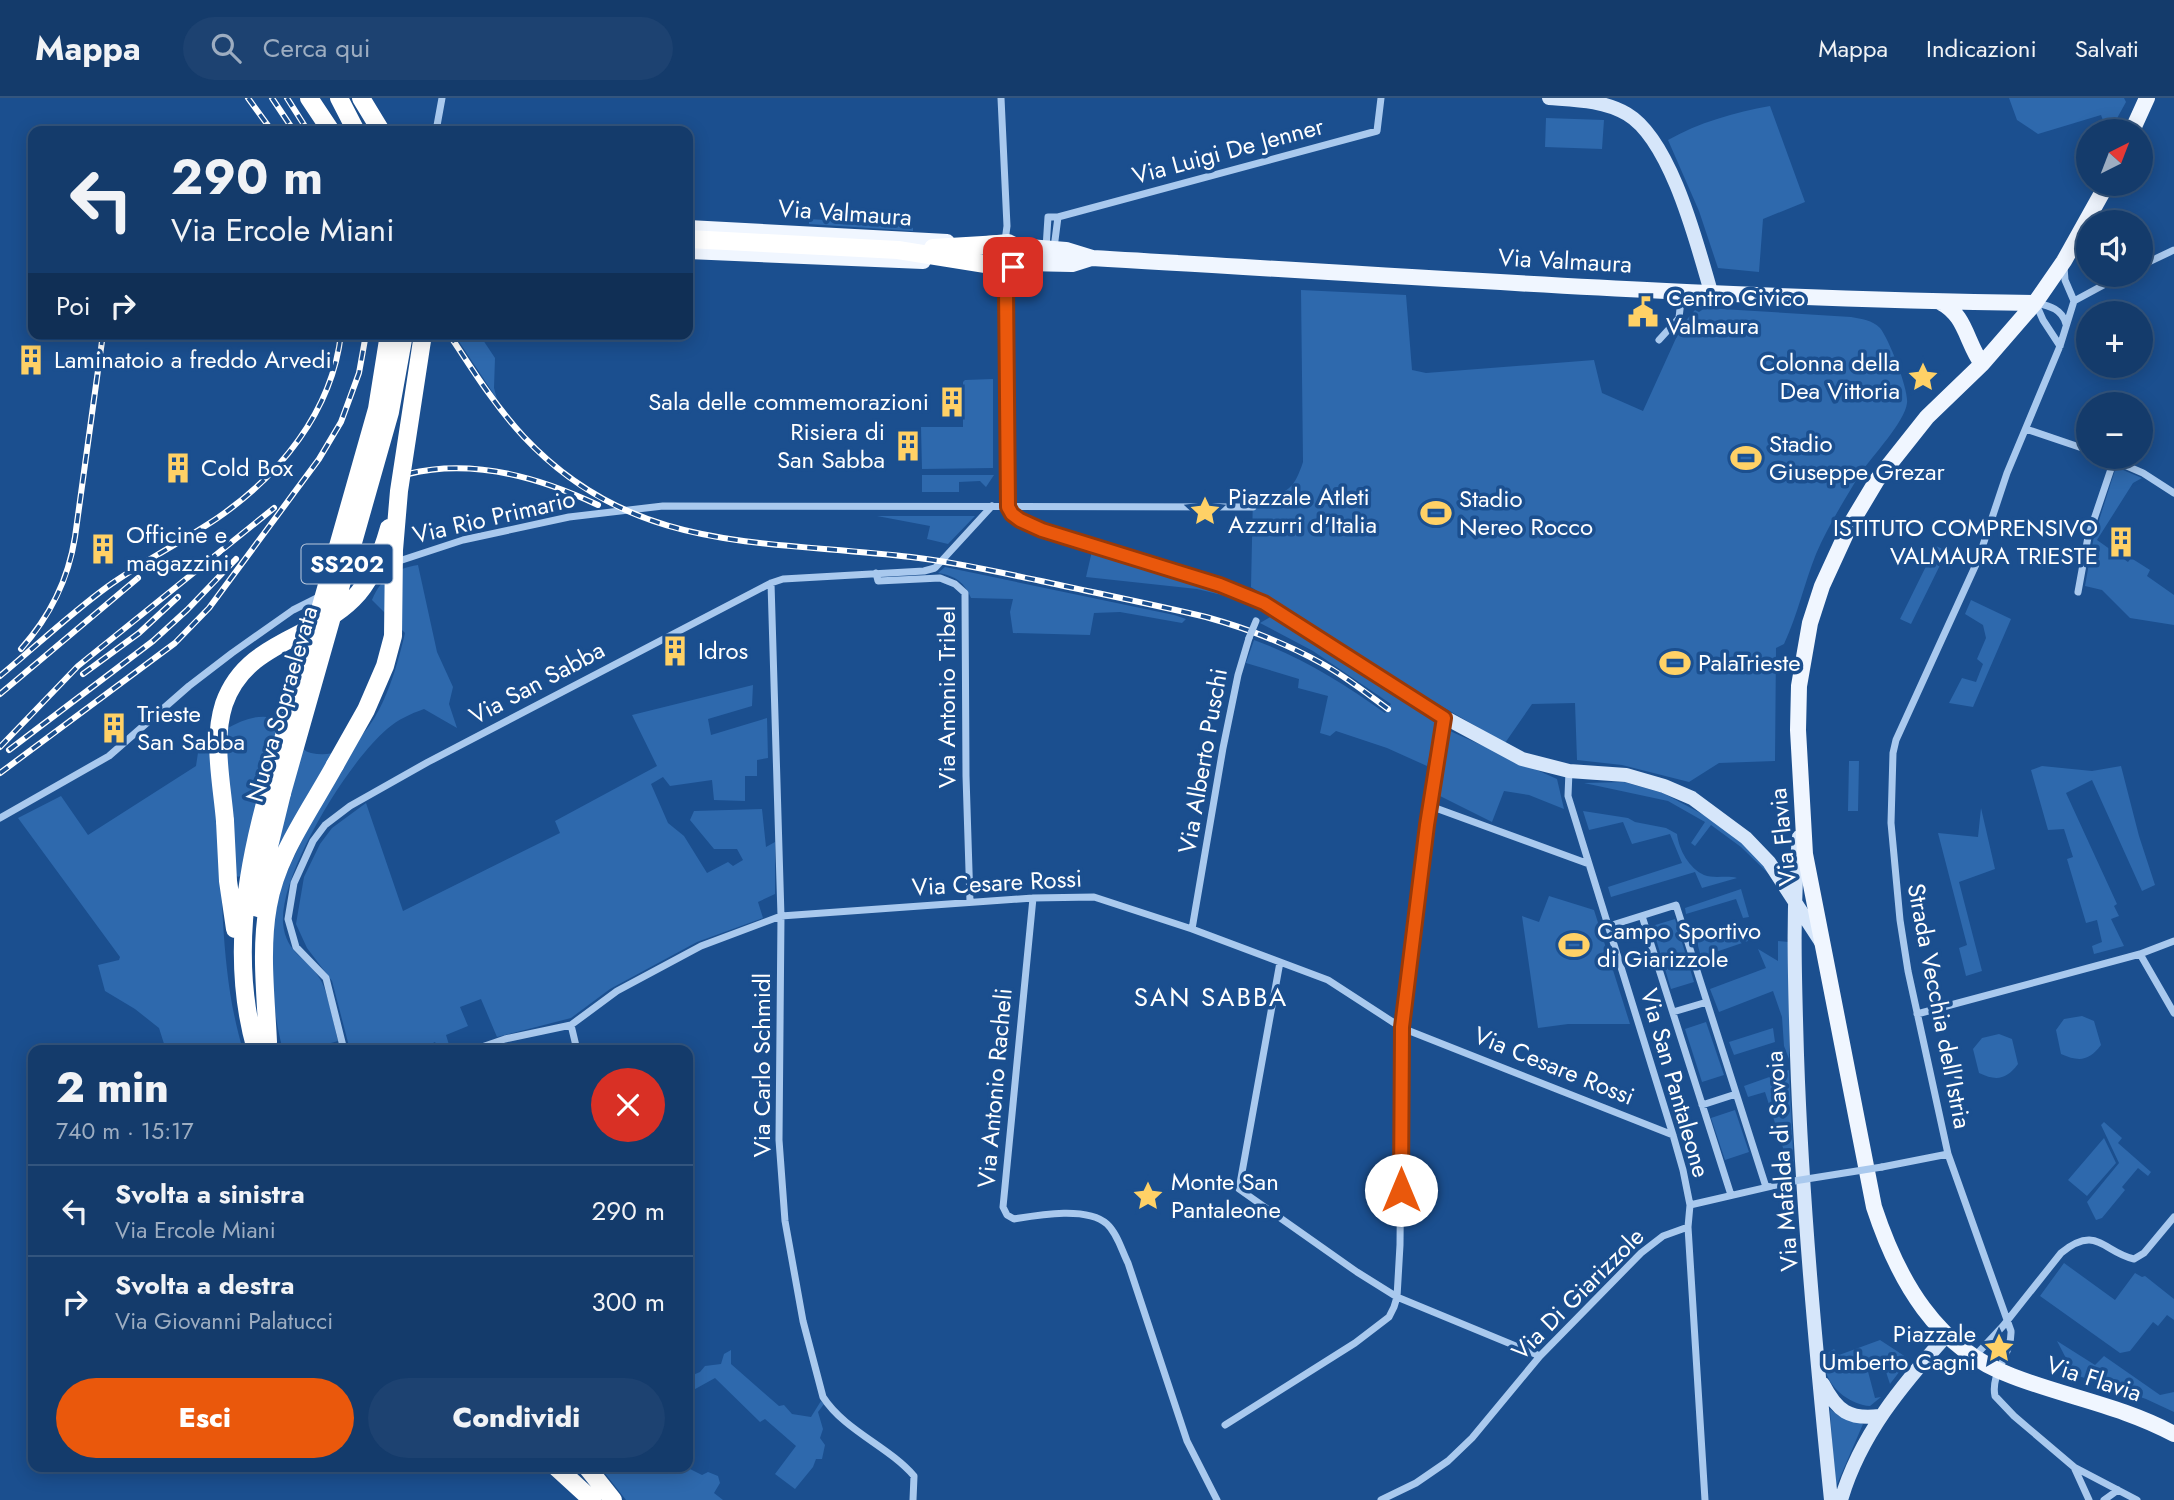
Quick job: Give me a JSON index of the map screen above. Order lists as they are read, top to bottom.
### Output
{
  "streets": {
    "highway": ["SS202", "Nuova Sopraelevata"],
    "main road": ["Via Valmaura", "Via Flavia"],
    "street": [
      "Via Luigi De Jenner",
      "Via Rio Primario",
      "Via San Sabba",
      "Via Antonio Tribel",
      "Via Alberto Puschi",
      "Via Cesare Rossi",
      "Strada Vecchia dell'Istria",
      "Via Carlo Schmidl",
      "Via San Pantaleone",
      "Via Antonio Racheli",
      "Via Mafalda di Savoia",
      "Via Di Giarizzole"
    ]
  },
  "crossings": [
    ["Via Luigi De Jenner", "Via Valmaura"],
    ["Via Valmaura", "Via Flavia"],
    ["Via Rio Primario", "Via San Sabba"],
    ["Via San Sabba", "Via Antonio Tribel"],
    ["Via San Sabba", "Via Carlo Schmidl"],
    ["Via Antonio Tribel", "Via Cesare Rossi"],
    ["Via Alberto Puschi", "Via Cesare Rossi"],
    ["Via Flavia", "Via Mafalda di Savoia"],
    ["Via Cesare Rossi", "Via Carlo Schmidl"],
    ["Via Cesare Rossi", "Via San Pantaleone"],
    ["Via Cesare Rossi", "Via Antonio Racheli"]
  ],
  "districts": ["SAN SABBA"],
  "places": {
    "public building": ["Centro Civico Valmaura"],
    "building": [
      "Laminatoio a freddo Arvedi",
      "Sala delle commemorazioni",
      "Risiera di San Sabba",
      "Cold Box",
      "ISTITUTO COMPRENSIVO VALMAURA TRIESTE",
      "Officine e magazzini",
      "Idros",
      "Trieste San Sabba"
    ],
    "place": [
      "Colonna della Dea Vittoria",
      "Piazzale Atleti Azzurri d'Italia",
      "Monte San Pantaleone",
      "Piazzale Umberto Cagni"
    ],
    "sports": [
      "Stadio Giuseppe Grezar",
      "Stadio Nereo Rocco",
      "PalaTrieste",
      "Campo Sportivo di Giarizzole"
    ]
  },
  "north": "top right",
  "page": {
    "header": "Mappa",
    "search": "Cerca qui",
    "nav": ["Mappa", "Indicazioni", "Salvati"],
    "map_buttons": ["+", "−"],
    "turn": ["290 m", "Via Ercole Miani"],
    "then": "Poi",
    "heading": ["2 min", "740 m · 15:17"],
    "list": [
      {
        "name": "Svolta a sinistra",
        "note": "Via Ercole Miani",
        "value": "290 m"
      },
      {
        "name": "Svolta a destra",
        "note": "Via Giovanni Palatucci",
        "value": "300 m"
      }
    ],
    "buttons": ["Esci", "Condividi"]
  }
}
